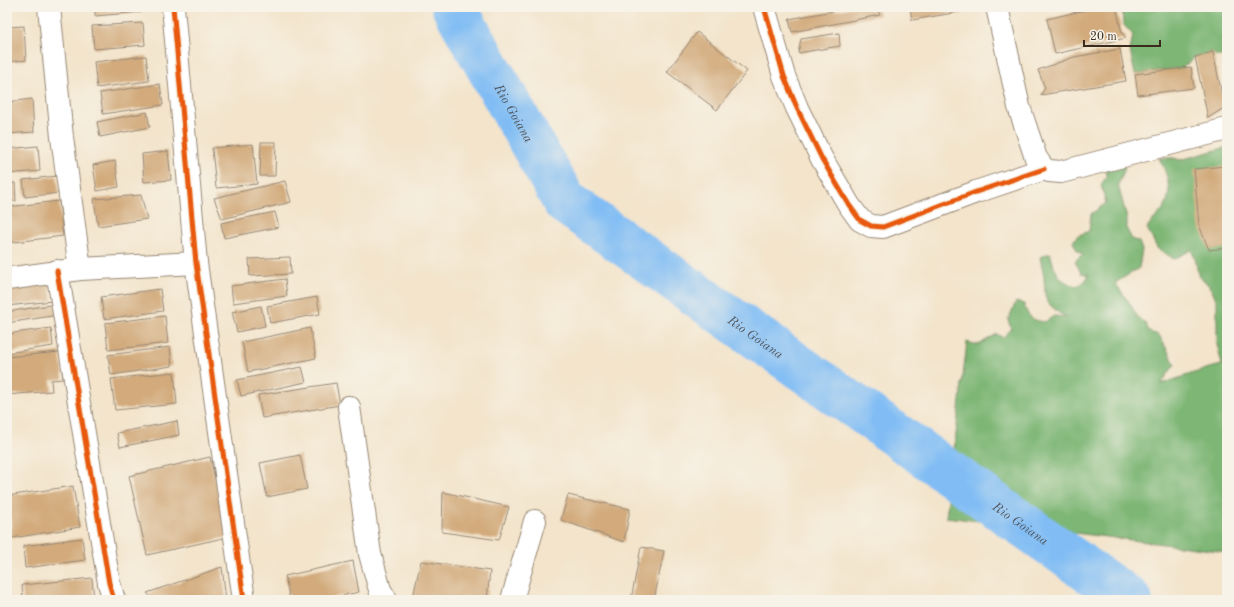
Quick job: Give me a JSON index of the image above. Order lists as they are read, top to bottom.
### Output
{
  "water": ["Rio Goiana"],
  "scale_bar": "20 m"
}
